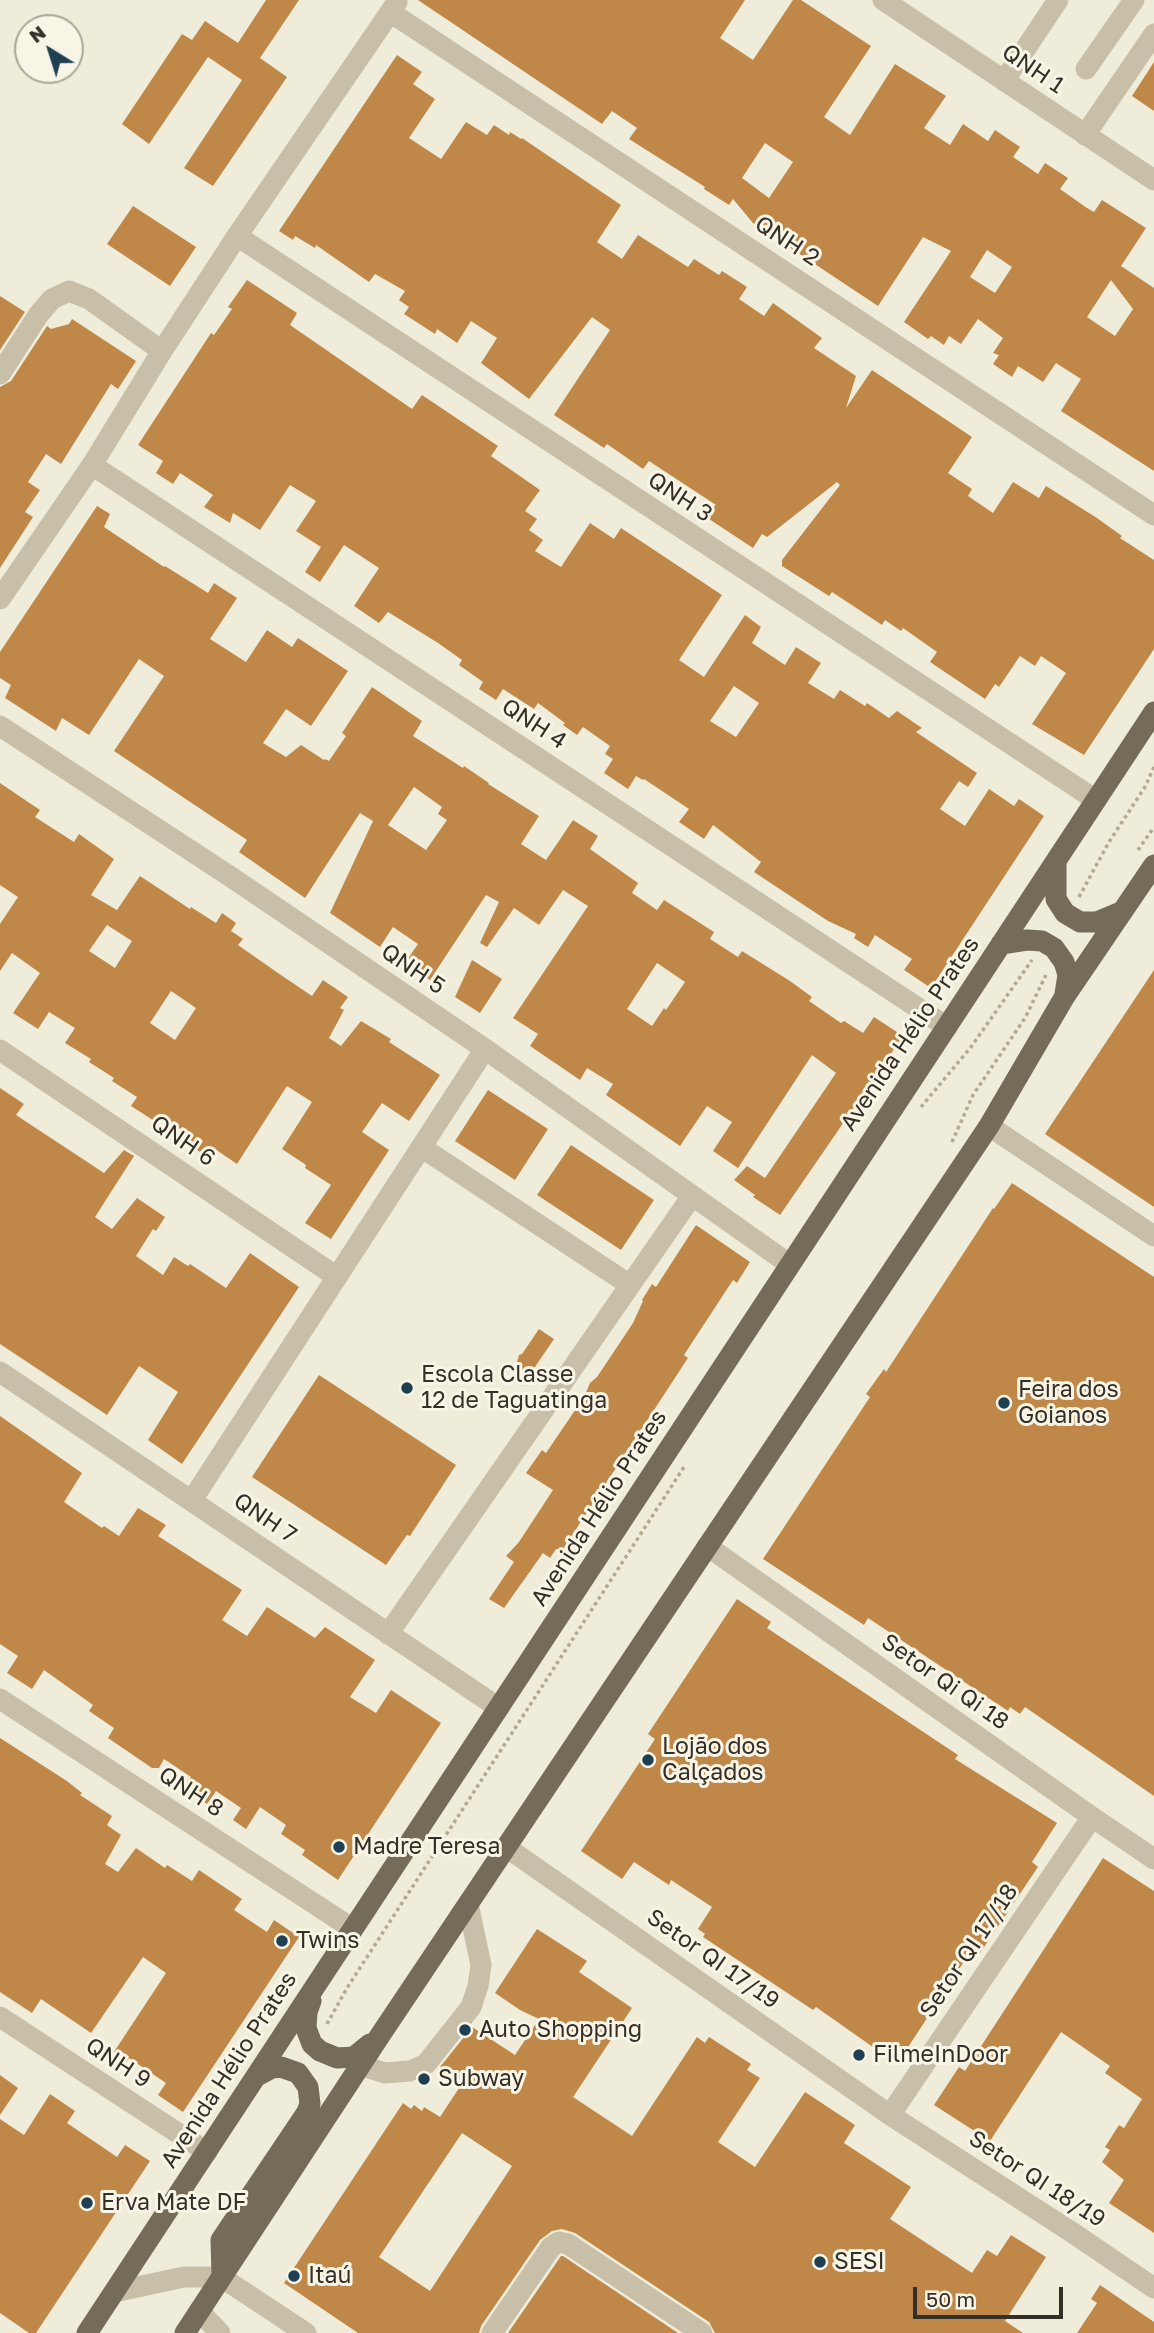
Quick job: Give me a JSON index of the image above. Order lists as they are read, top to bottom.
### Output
{
  "streets": {
    "main road": ["Avenida Hélio Prates"],
    "street": [
      "QNH 1",
      "QNH 2",
      "QNH 3",
      "QNH 4",
      "QNH 5",
      "QNH 6",
      "QNH 7",
      "Setor Qi Qi 18",
      "QNH 8",
      "Setor QI 17/18",
      "Setor QI 17/19",
      "QNH 9",
      "Setor QI 18/19"
    ]
  },
  "crossings": [
    ["QNH 3", "Avenida Hélio Prates"],
    ["QNH 4", "Avenida Hélio Prates"],
    ["QNH 5", "Avenida Hélio Prates"],
    ["Avenida Hélio Prates", "QNH 7"],
    ["Avenida Hélio Prates", "QNH 8"],
    ["Avenida Hélio Prates", "QNH 9"],
    ["Setor Qi Qi 18", "Setor QI 17/18"],
    ["Setor QI 17/18", "Setor QI 17/19"],
    ["Setor QI 17/18", "Setor QI 18/19"],
    ["Setor QI 17/19", "Setor QI 18/19"]
  ],
  "places": [
    "Escola Classe 12 de Taguatinga",
    "Feira dos Goianos",
    "Lojão dos Calçados",
    "Madre Teresa",
    "Twins",
    "Auto Shopping",
    "FilmeInDoor",
    "Subway",
    "Erva Mate DF",
    "SESI",
    "Itaú"
  ],
  "scale_bar": "50 m",
  "north": "top left"
}
